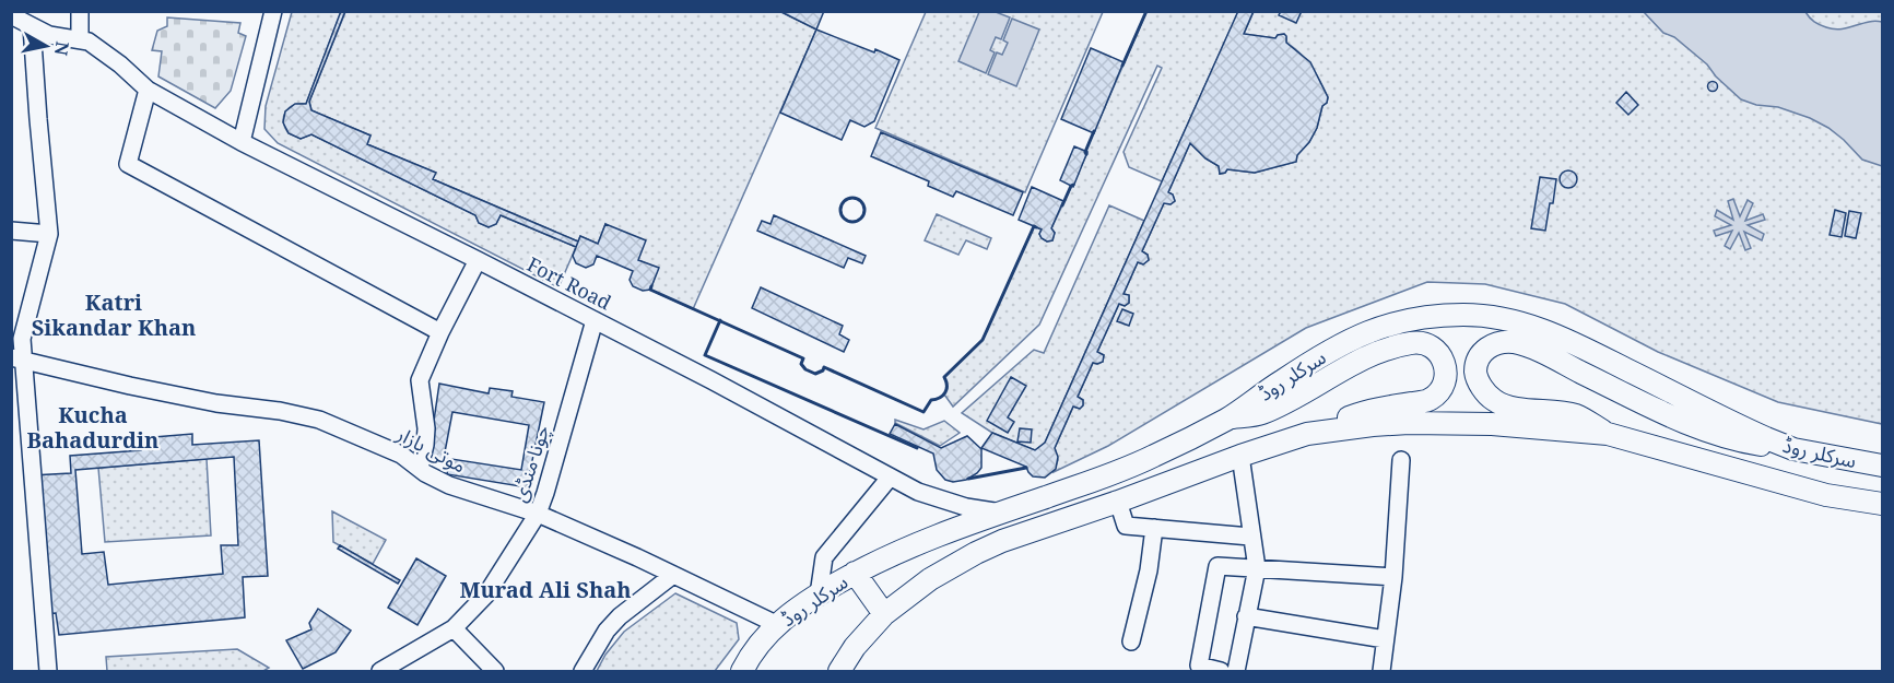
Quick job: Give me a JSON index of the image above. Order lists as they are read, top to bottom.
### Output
{
  "streets": {
    "main road": ["سرکلر روڈ"],
    "street": ["Fort Road", "موتی بازار", "چونا منڈی"]
  },
  "crossings": [
    ["Fort Road", "سرکلر روڈ"],
    ["Fort Road", "چونا منڈی"],
    ["سرکلر روڈ", "موتی بازار"],
    ["موتی بازار", "چونا منڈی"]
  ],
  "districts": ["Katri Sikandar Khan", "Kucha Bahadurdin", "Murad Ali Shah"],
  "north": "right"
}
